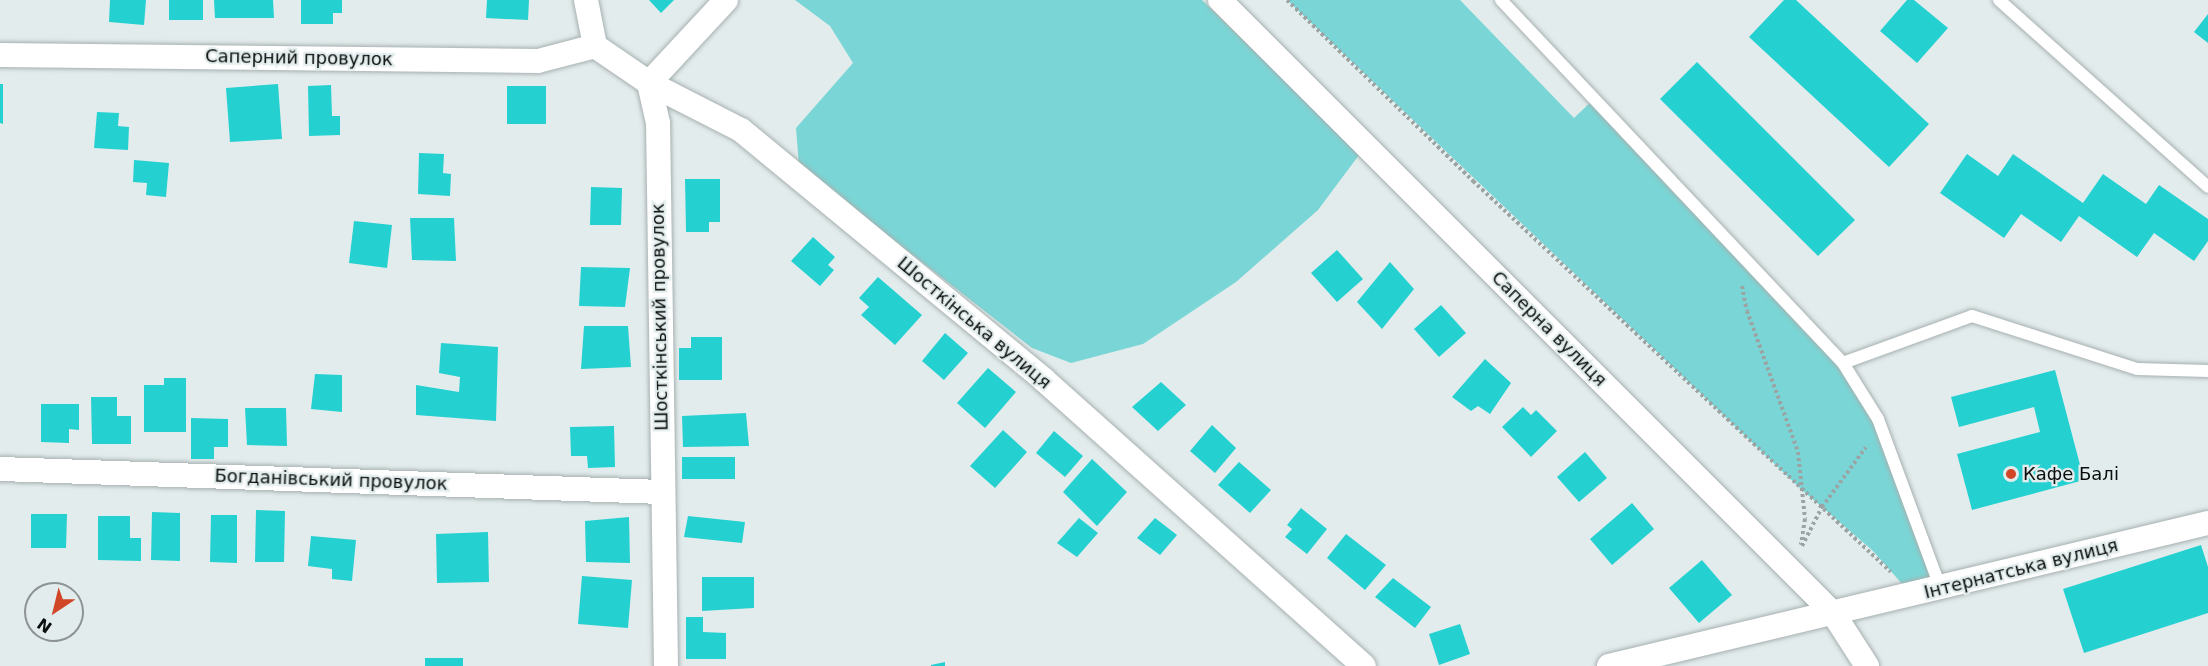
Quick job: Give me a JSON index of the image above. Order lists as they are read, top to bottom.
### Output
{
  "streets": {
    "street": [
      "Саперний провулок",
      "Шосткінський провулок",
      "Шосткінська вулиця",
      "Саперна вулиця",
      "Богданівський провулок",
      "Інтернатська вулиця"
    ]
  },
  "crossings": [
    ["Саперний провулок", "Шосткінська вулиця"],
    ["Шосткінський провулок", "Шосткінська вулиця"],
    ["Шосткінський провулок", "Богданівський провулок"],
    ["Саперна вулиця", "Інтернатська вулиця"]
  ],
  "places": ["Кафе Балі"],
  "north": "bottom left"
}
